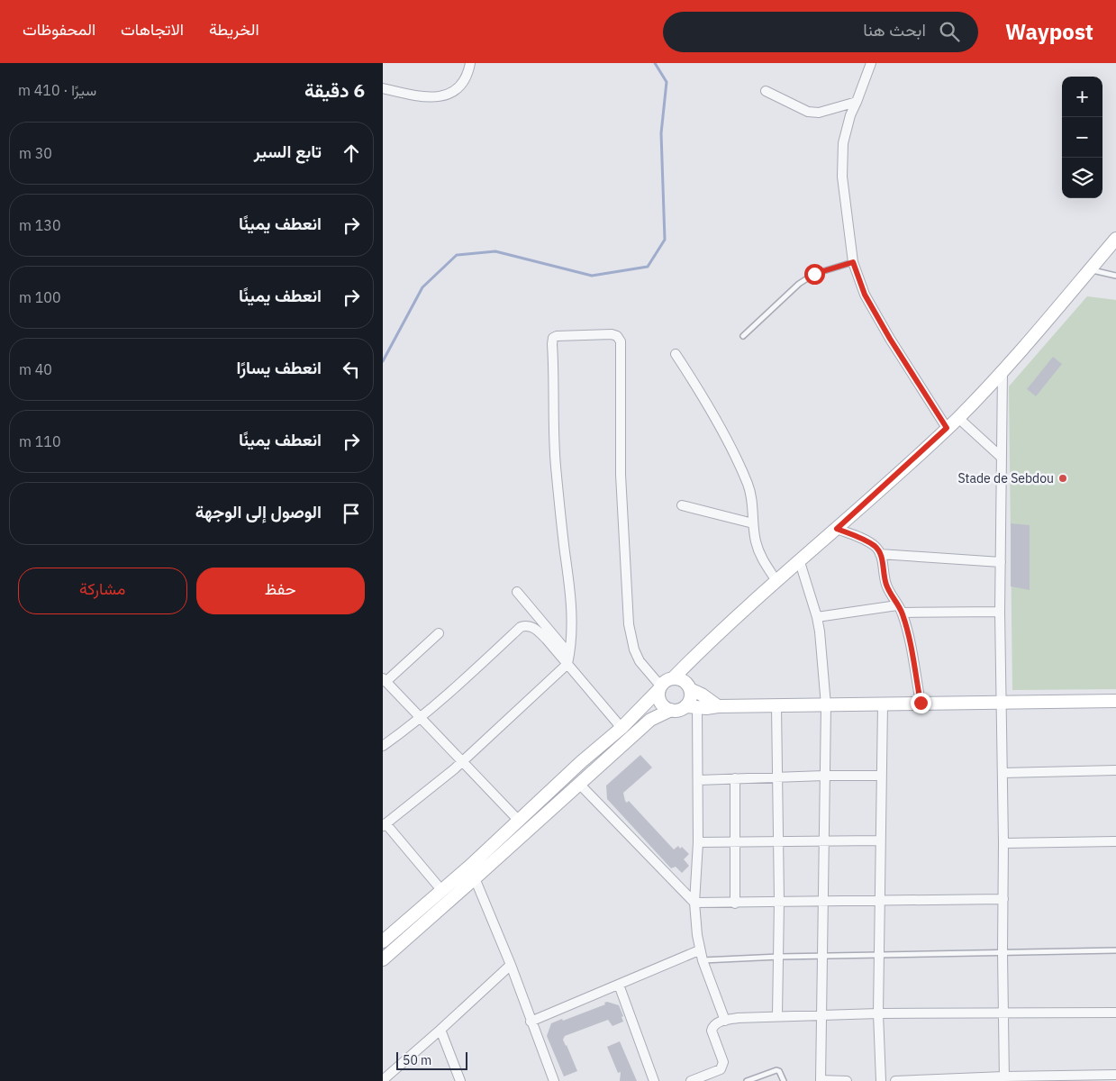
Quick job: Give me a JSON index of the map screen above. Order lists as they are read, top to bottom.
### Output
{
  "places": ["Stade de Sebdou"],
  "scale_bar": "50 m",
  "page": {
    "header": "Waypost",
    "search": "ابحث هنا",
    "nav": ["الخريطة", "الاتجاهات", "المحفوظات"],
    "heading": ["6 دقيقة", "سيرًا · 410 m"],
    "map_buttons": ["+", "−"],
    "list": [
      ["تابع السير", "30 m"],
      ["انعطف يمينًا", "130 m"],
      ["انعطف يمينًا", "100 m"],
      ["انعطف يسارًا", "40 m"],
      ["انعطف يمينًا", "110 m"],
      "الوصول إلى الوجهة"
    ],
    "buttons": ["حفظ", "مشاركة"],
    "scale": "50 m"
  }
}
